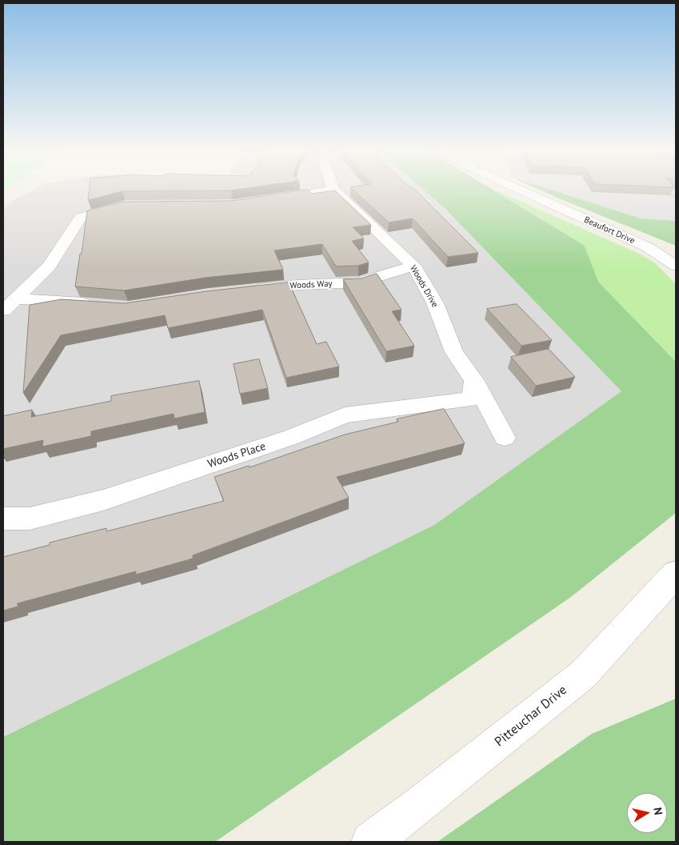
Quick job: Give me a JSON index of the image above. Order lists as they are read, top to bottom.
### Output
{
  "streets": {
    "street": [
      "Beaufort Drive",
      "Woods Way",
      "Woods Drive",
      "Woods Place",
      "Pitteuchar Drive"
    ]
  },
  "crossings": [
    ["Woods Way", "Woods Drive"],
    ["Woods Drive", "Woods Place"]
  ],
  "north": "right"
}
